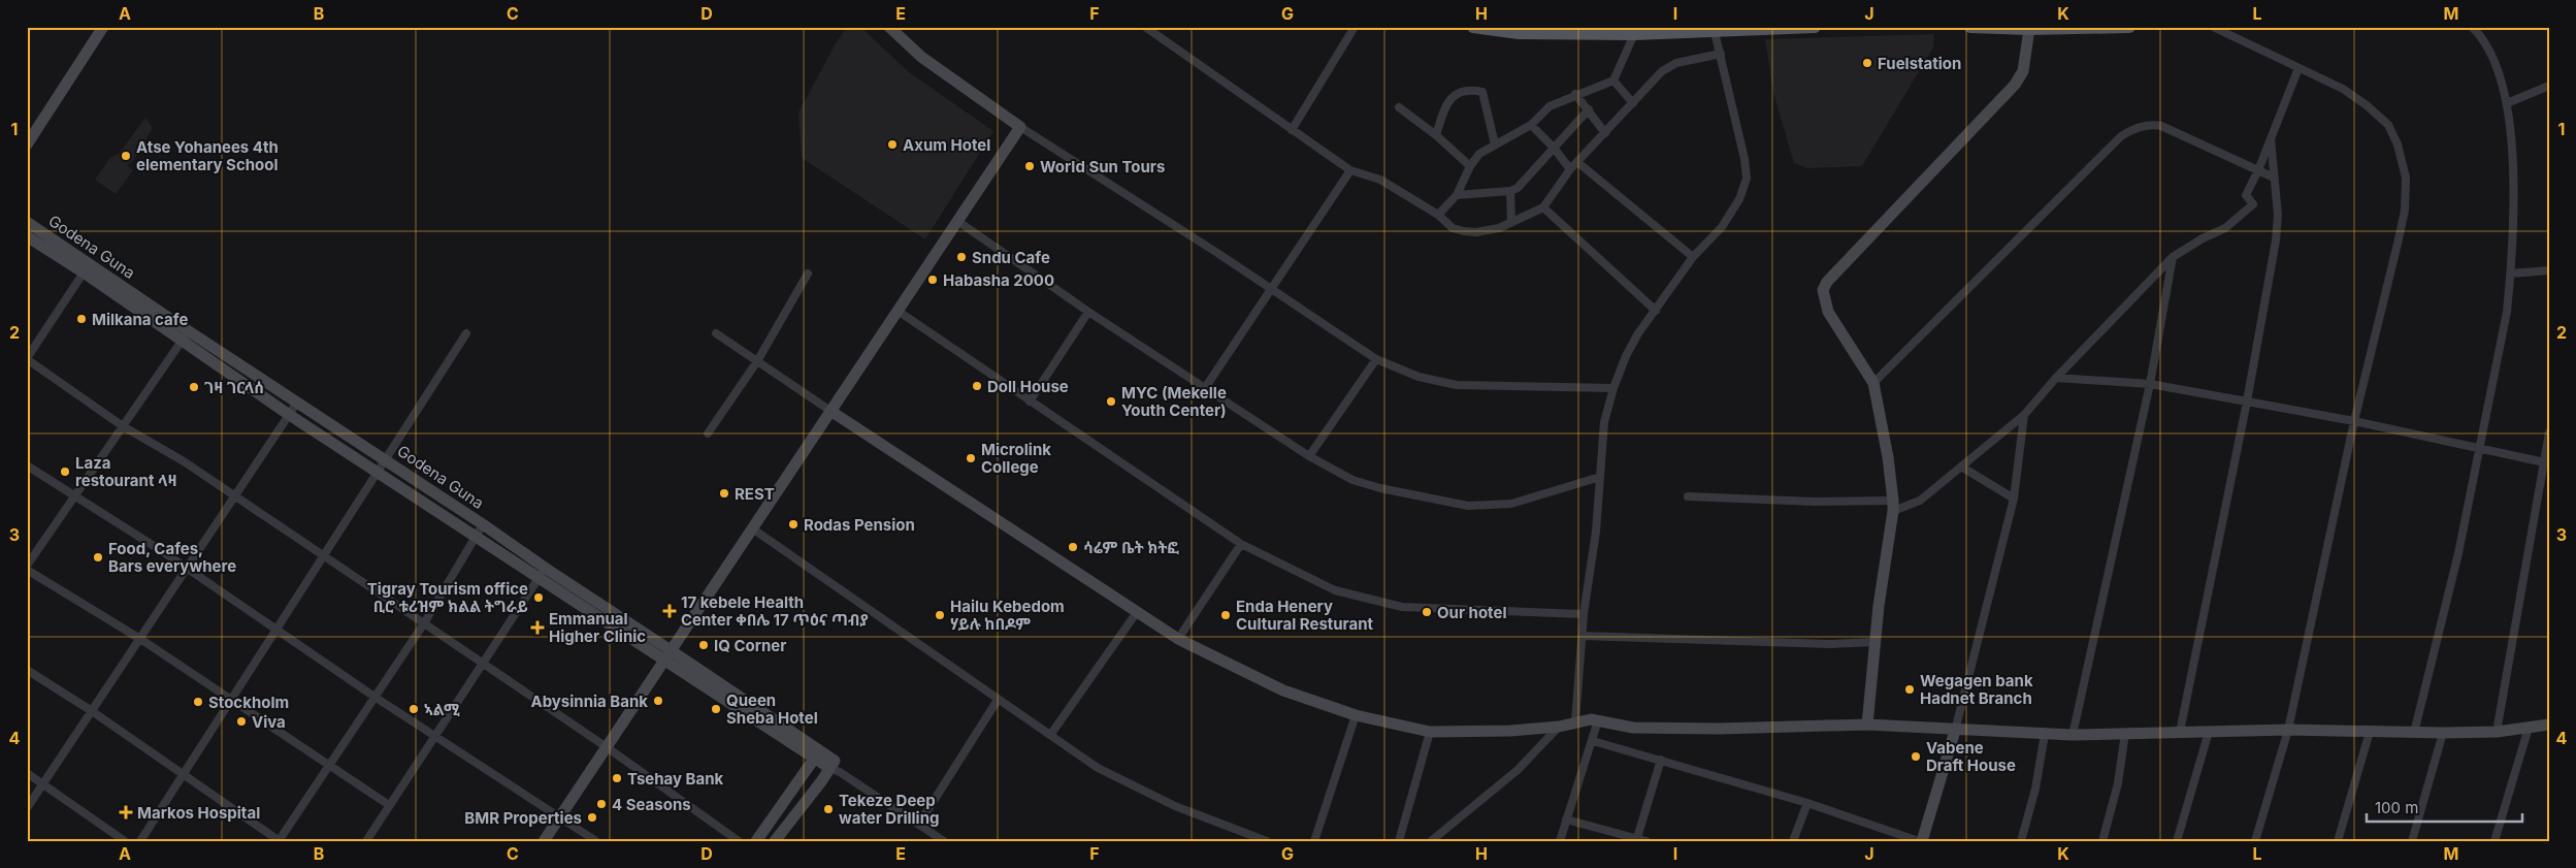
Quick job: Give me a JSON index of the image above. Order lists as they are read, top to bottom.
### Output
{
  "streets": {
    "street": ["Godena Guna"]
  },
  "places": {
    "other": [
      "Fuelstation",
      "Axum Hotel",
      "Atse Yohanees 4th elementary School",
      "World Sun Tours",
      "Sndu Cafe",
      "Habasha 2000",
      "Milkana cafe",
      "Doll House",
      "ገዛ ገርላሰ",
      "MYC (Mekelle Youth Center)",
      "Microlink College",
      "Laza restourant ላዛ",
      "REST",
      "Rodas Pension",
      "ሳሬም ቤት ክትፎ",
      "Food, Cafes, Bars everywhere",
      "Tigray Tourism office ቢሮ ቱሪዝም ክልል ትግራይ",
      "Our hotel",
      "Hailu Kebedom ሃይሉ ከበዶም",
      "Enda Henery Cultural Resturant",
      "IQ Corner",
      "Wegagen bank Hadnet Branch",
      "Abysinnia Bank",
      "Stockholm",
      "ኣልሚ",
      "Queen Sheba Hotel",
      "Viva",
      "Vabene Draft House",
      "Tsehay Bank",
      "4 Seasons",
      "Tekeze Deep water Drilling",
      "BMR Properties"
    ],
    "health": ["17 kebele Health Center ቀበሌ 17 ጥዕና ጣብያ", "Emmanual Higher Clinic", "Markos Hospital"]
  },
  "scale_bar": "100 m",
  "grid": {
    "columns": [
      "A",
      "B",
      "C",
      "D",
      "E",
      "F",
      "G",
      "H",
      "I",
      "J",
      "K",
      "L",
      "M"
    ],
    "rows": [
      "1",
      "2",
      "3",
      "4"
    ]
  }
}
